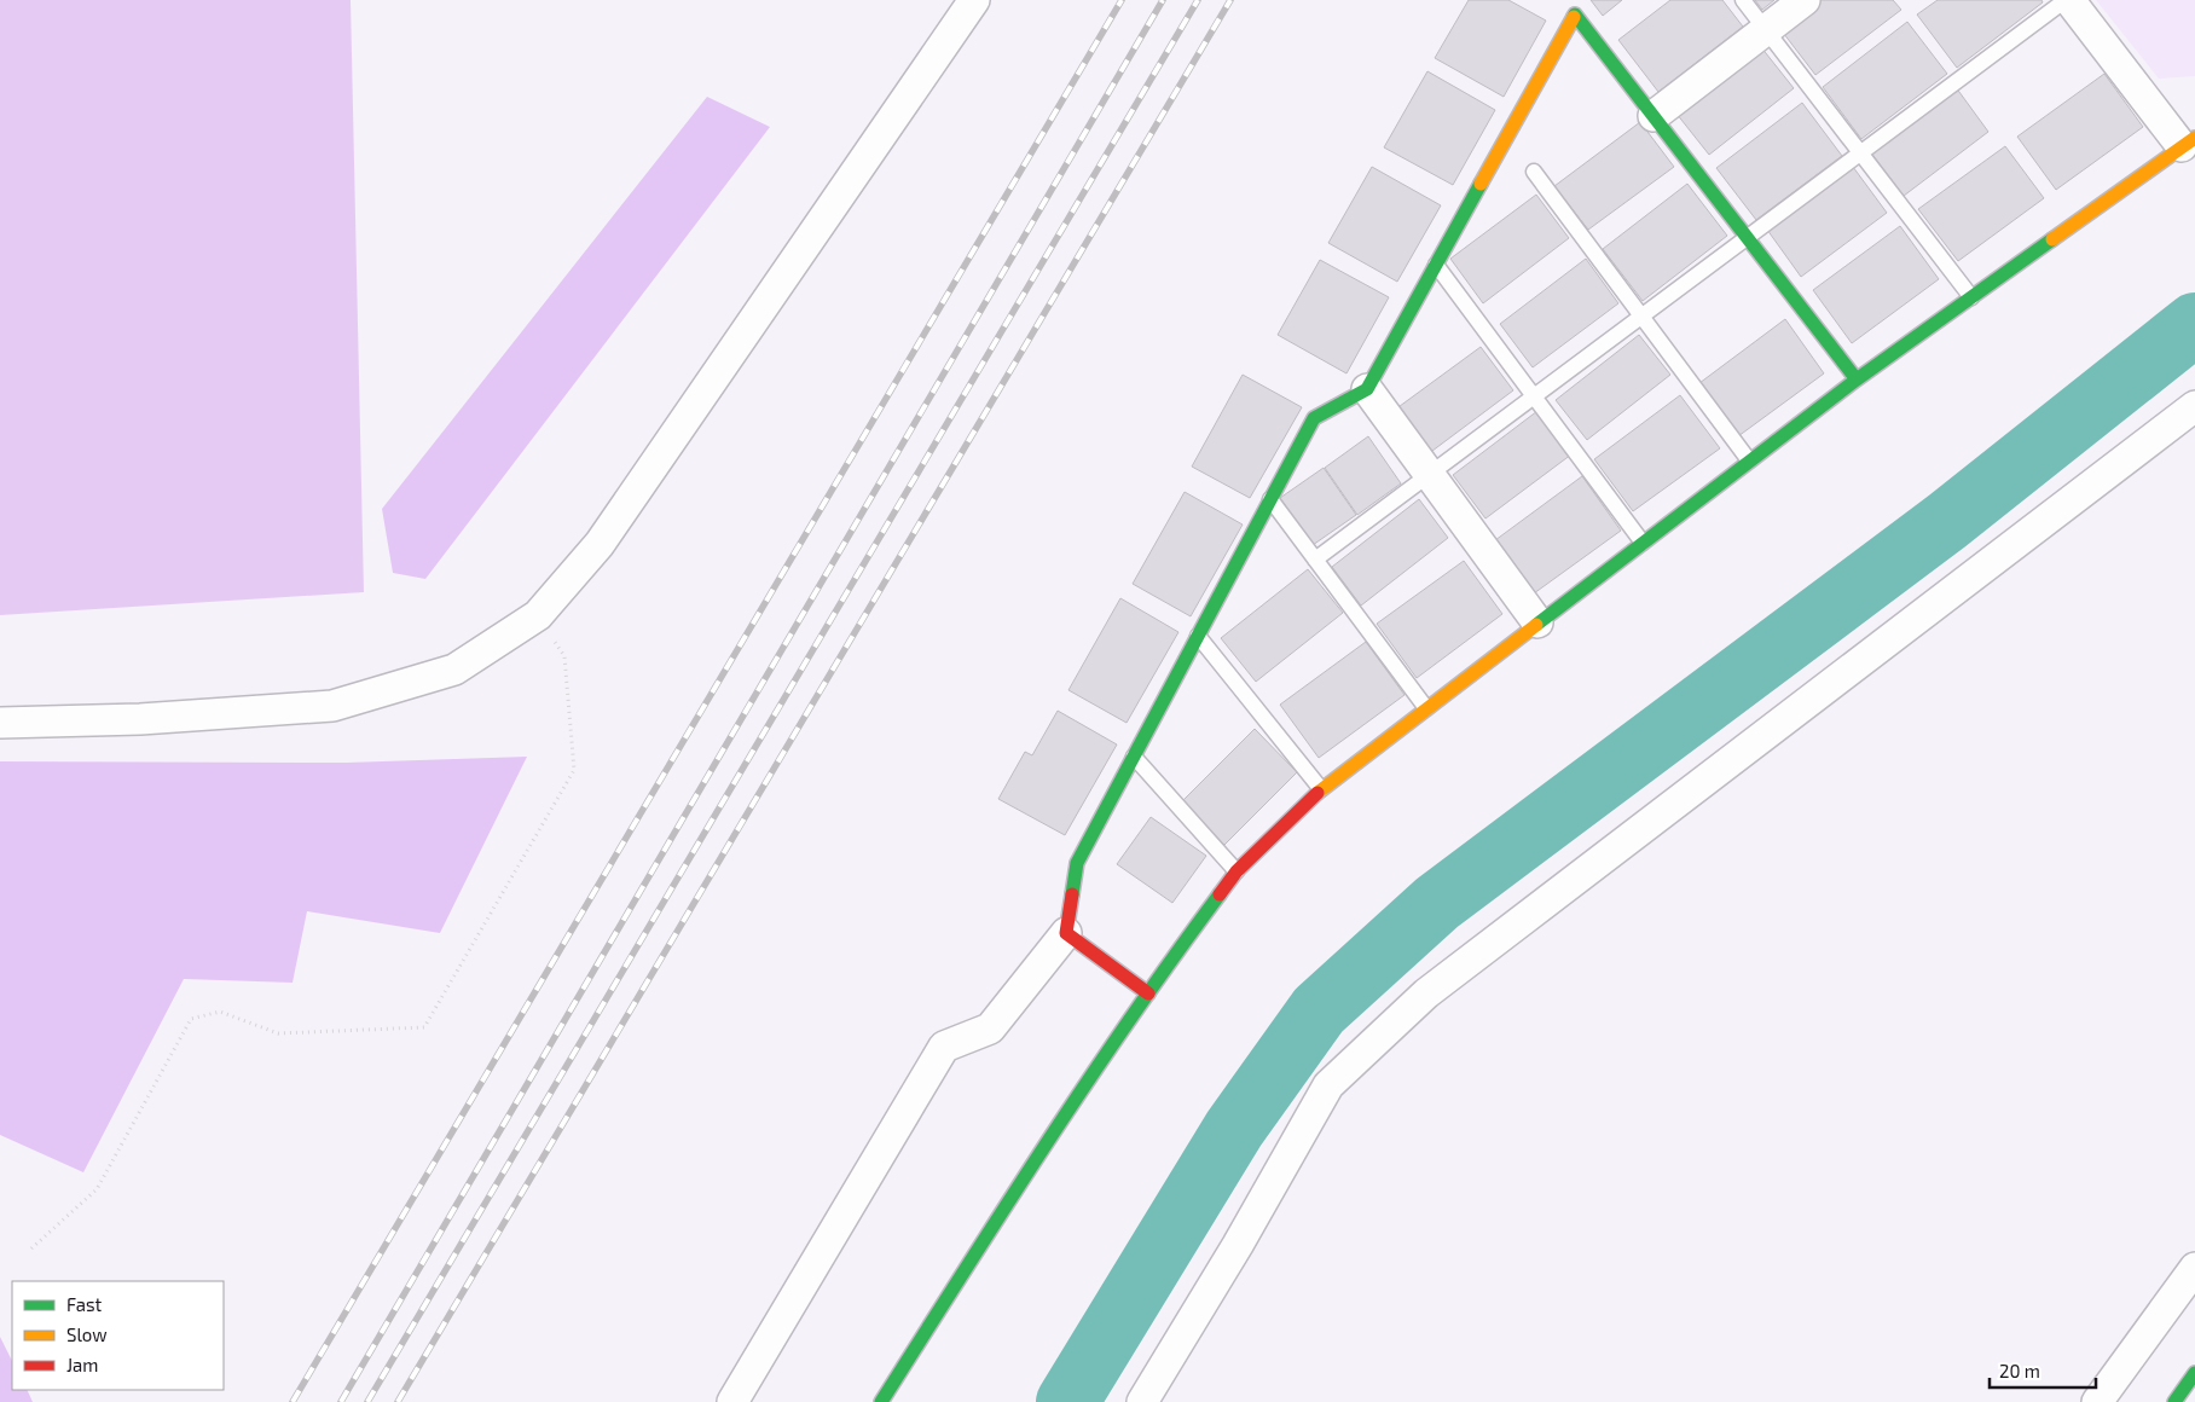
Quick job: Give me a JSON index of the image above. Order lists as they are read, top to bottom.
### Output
{
  "legend": ["Fast", "Slow", "Jam"],
  "scale_bar": "20 m"
}
